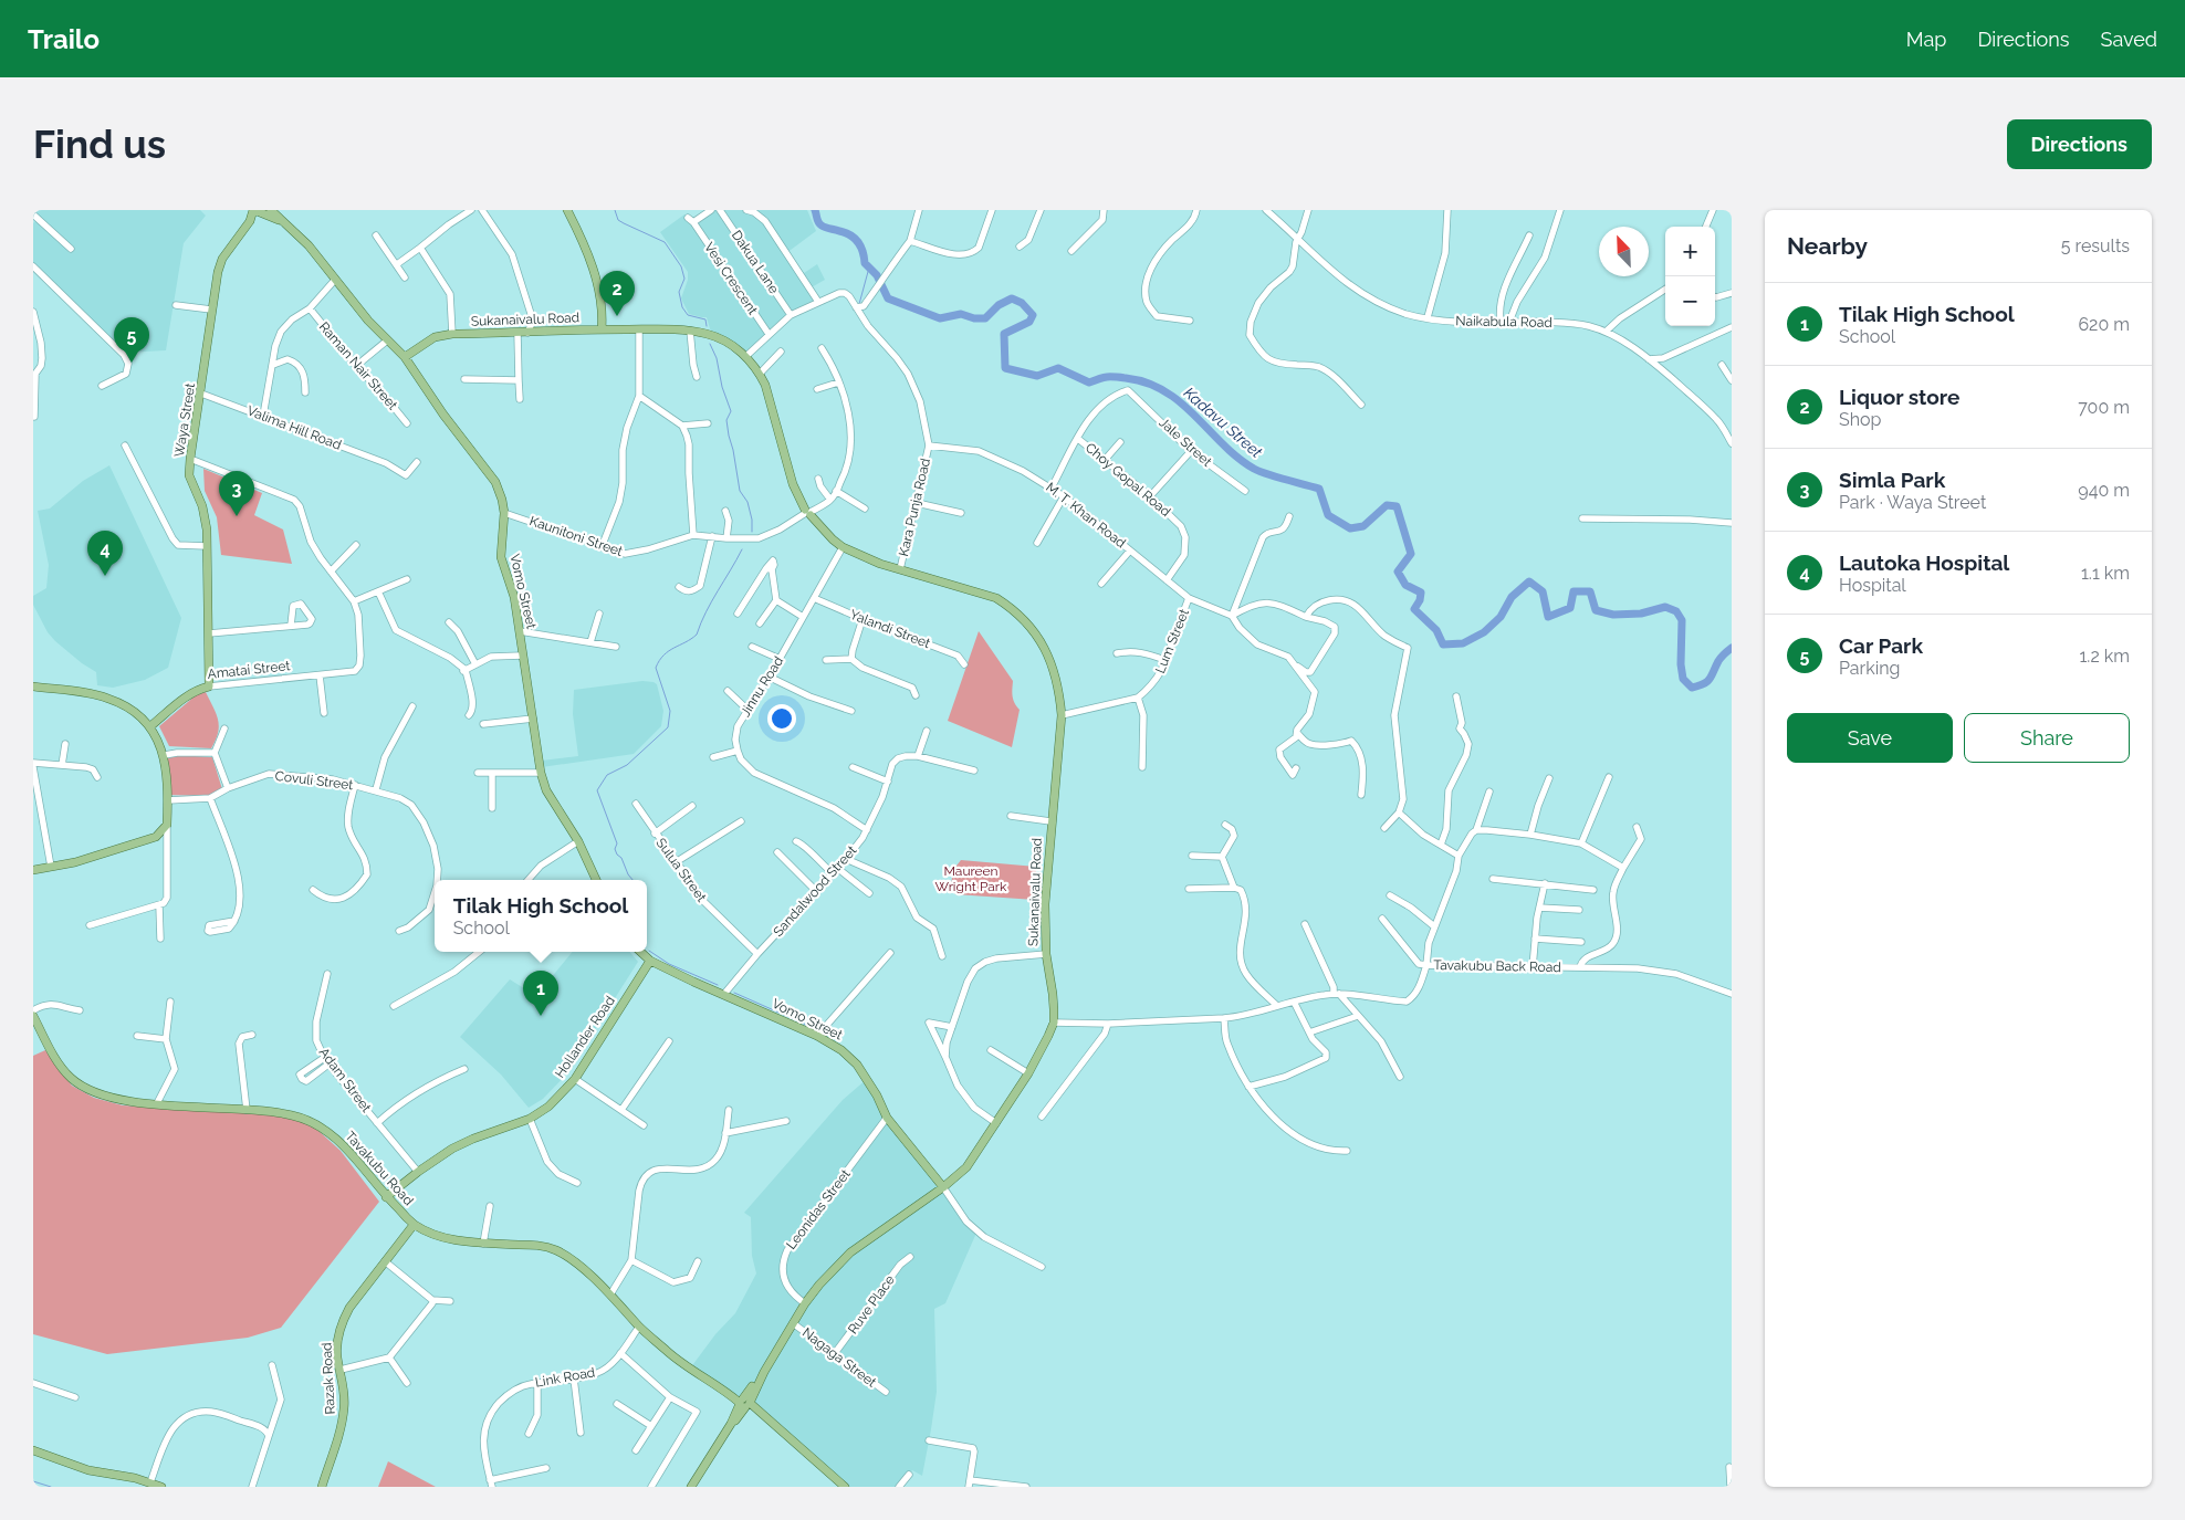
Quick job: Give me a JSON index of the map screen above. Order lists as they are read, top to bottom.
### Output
{
  "streets": {
    "main road": [
      "Sukanaivalu Road",
      "Waya Street",
      "Vomo Street",
      "Amatai Street",
      "Hollander Road",
      "Tavakubu Road",
      "Razak Road"
    ],
    "street": [
      "Dakua Lane",
      "Vesi Crescent",
      "Naikabula Road",
      "Raman Nair Street",
      "Valima Hill Road",
      "Jale Street",
      "Choy Gopal Road",
      "Kara Punja Road",
      "M. T. Khan Road",
      "Kaunitoni Street",
      "Yalandi Street",
      "Lum Street",
      "Jinnu Road",
      "Covuli Street",
      "Sulua Street",
      "Sandalwood Street",
      "Tavakubu Back Road",
      "Adam Street",
      "Leonidas Street",
      "Ruve Place",
      "Nagaga Street",
      "Link Road"
    ]
  },
  "crossings": [
    ["Dakua Lane", "Kara Punja Road"],
    ["Vesi Crescent", "Kara Punja Road"],
    ["Sukanaivalu Road", "Kara Punja Road"],
    ["Sukanaivalu Road", "Kaunitoni Street"],
    ["Sukanaivalu Road", "Vomo Street"],
    ["Sukanaivalu Road", "Jinnu Road"],
    ["Sukanaivalu Road", "Tavakubu Back Road"],
    ["Sukanaivalu Road", "Tavakubu Road"],
    ["Sukanaivalu Road", "Leonidas Street"],
    ["Sukanaivalu Road", "Nagaga Street"],
    ["Waya Street", "Valima Hill Road"],
    ["Waya Street", "Vomo Street"],
    ["Waya Street", "Amatai Street"],
    ["Jale Street", "Choy Gopal Road"],
    ["Choy Gopal Road", "M. T. Khan Road"],
    ["Kara Punja Road", "M. T. Khan Road"],
    ["M. T. Khan Road", "Lum Street"],
    ["Kaunitoni Street", "Vomo Street"],
    ["Vomo Street", "Sandalwood Street"],
    ["Vomo Street", "Hollander Road"],
    ["Vomo Street", "Leonidas Street"],
    ["Yalandi Street", "Jinnu Road"],
    ["Sulua Street", "Sandalwood Street"],
    ["Hollander Road", "Adam Street"],
    ["Hollander Road", "Tavakubu Road"],
    ["Tavakubu Road", "Link Road"],
    ["Tavakubu Road", "Razak Road"],
    ["Ruve Place", "Nagaga Street"]
  ],
  "water": ["Kadavu Street"],
  "parks": ["Maureen Wright Park"],
  "north": "top left",
  "page": {
    "header": "Trailo",
    "nav": ["Map", "Directions", "Saved"],
    "buttons": [
      "Directions",
      ["Save", "Share"]
    ],
    "title": "Find us",
    "heading": ["Nearby", "5 results"],
    "map_buttons": ["+", "−"],
    "pins": [
      "2",
      "5",
      "3",
      "4",
      "1"
    ],
    "list": [
      {
        "mark": "1",
        "name": "Tilak High School",
        "note": "School",
        "value": "620 m"
      },
      {
        "mark": "2",
        "name": "Liquor store",
        "note": "Shop",
        "value": "700 m"
      },
      {
        "mark": "3",
        "name": "Simla Park",
        "note": "Park · Waya Street",
        "value": "940 m"
      },
      {
        "mark": "4",
        "name": "Lautoka Hospital",
        "note": "Hospital",
        "value": "1.1 km"
      },
      {
        "mark": "5",
        "name": "Car Park",
        "note": "Parking",
        "value": "1.2 km"
      }
    ],
    "popup": ["Tilak High School", "School"]
  }
}
